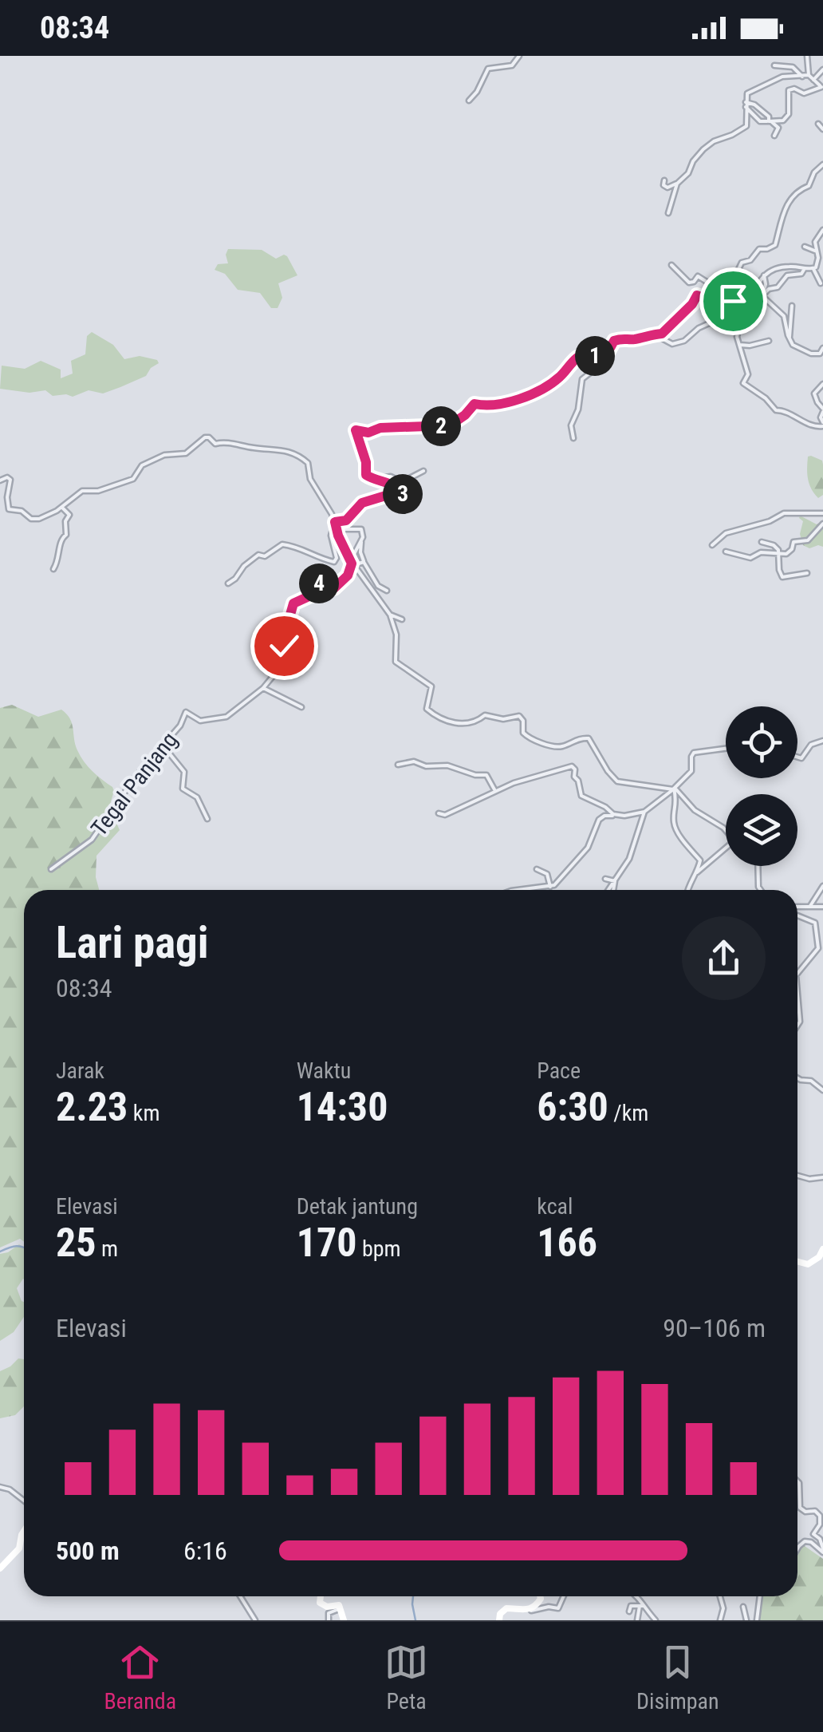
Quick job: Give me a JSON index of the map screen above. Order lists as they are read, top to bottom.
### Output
{
  "streets": {
    "street": ["Tegal Panjang"]
  },
  "page": {
    "status": "08:34",
    "pins": [
      "1",
      "2",
      "3",
      "4"
    ],
    "heading": ["Lari pagi", "08:34"],
    "stats": [
      ["Jarak", "2.23 km"],
      ["Waktu", "14:30"],
      ["Pace", "6:30 /km"],
      ["Elevasi", "25 m"],
      ["Detak jantung", "170 bpm"],
      ["kcal", "166"]
    ],
    "chart": ["Elevasi", "90–106 m"],
    "list": [
      {
        "name": "500 m",
        "note": "6:16"
      }
    ],
    "tabs": ["Beranda", "Peta", "Disimpan"]
  }
}
